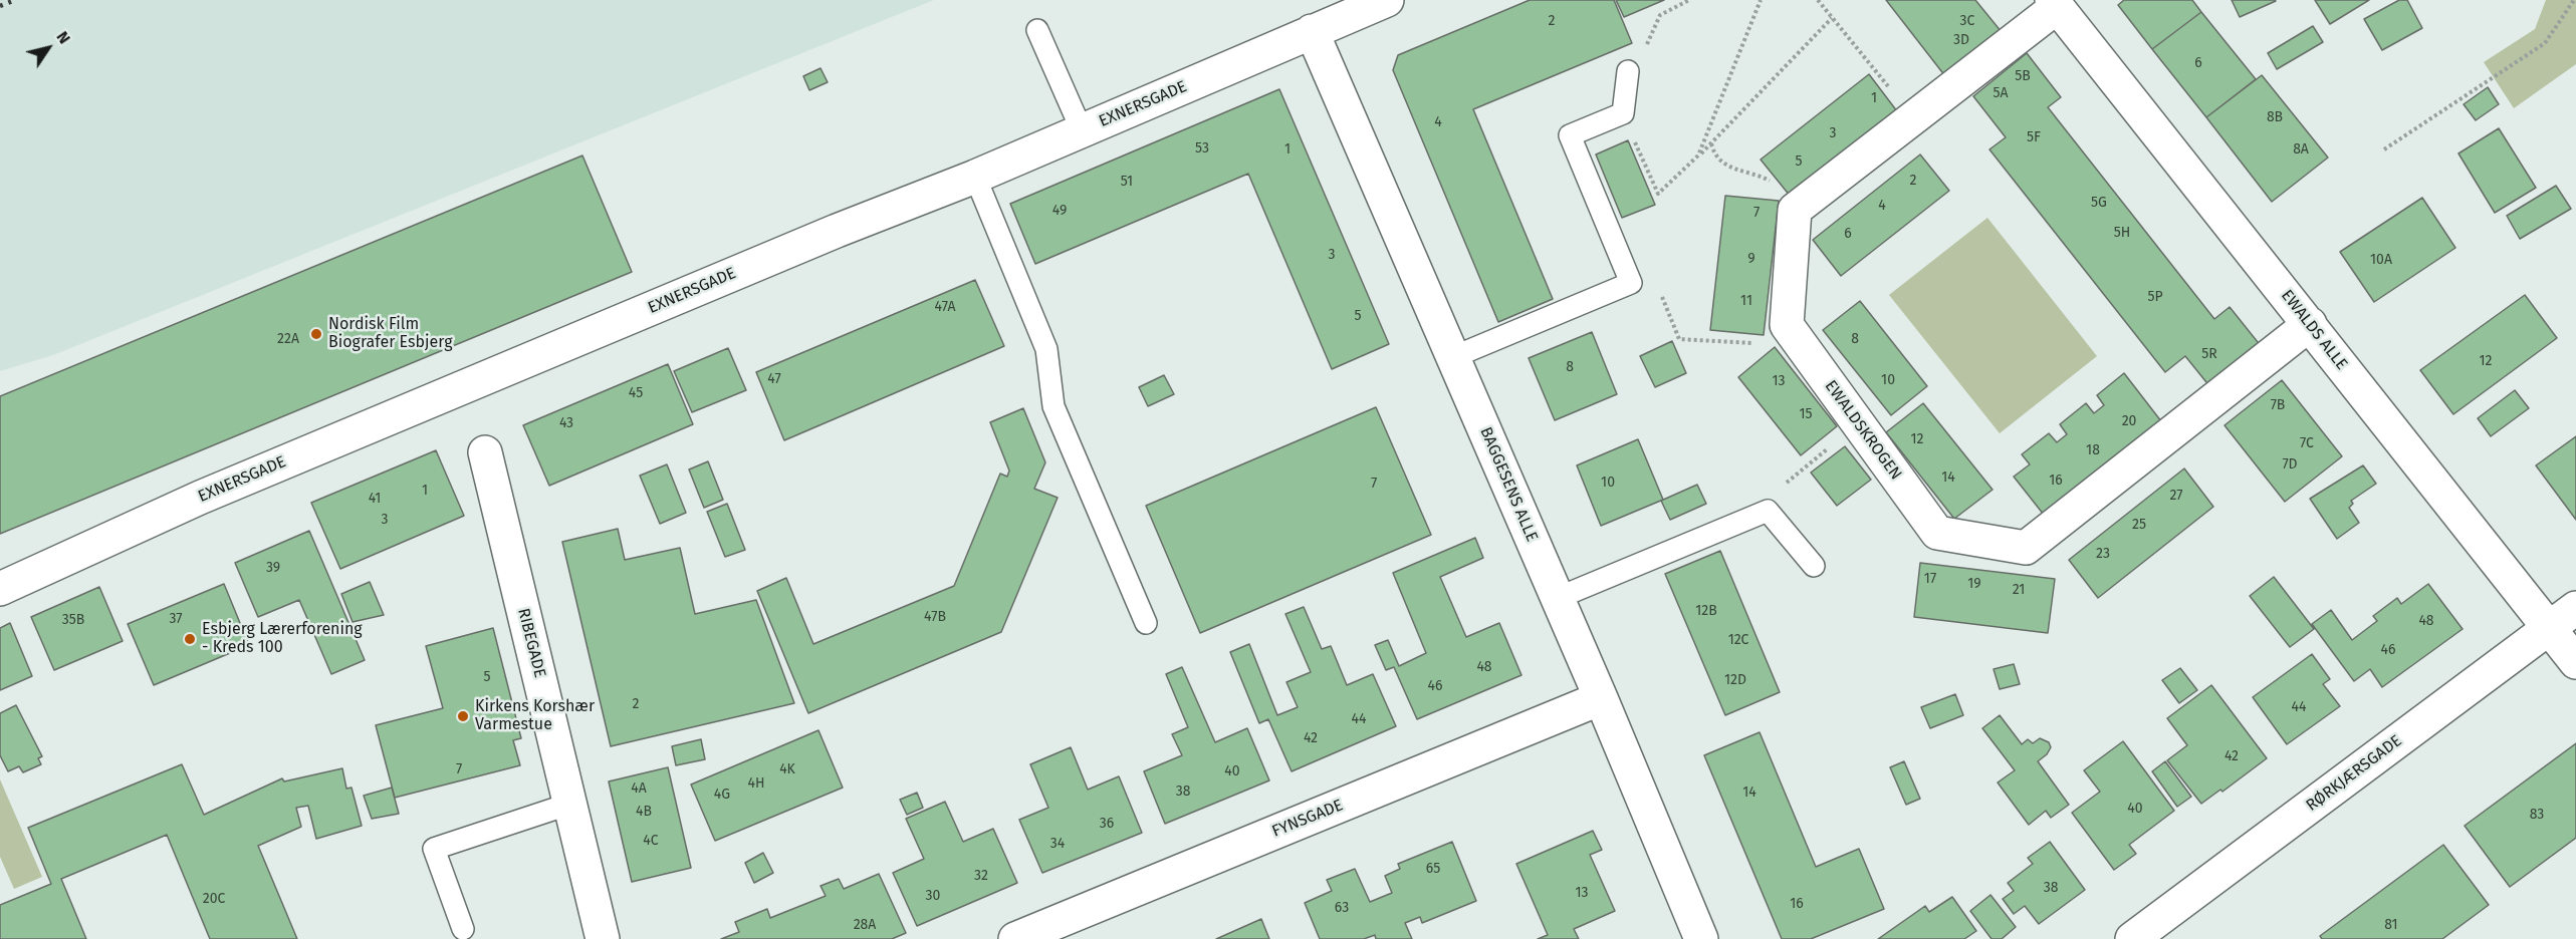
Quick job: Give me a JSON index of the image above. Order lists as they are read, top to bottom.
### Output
{
  "streets": {
    "street": [
      "EXNERSGADE",
      "EWALDS ALLE",
      "EWALDSKROGEN",
      "BAGGESENS ALLE",
      "RIBEGADE",
      "RØRKJÆRSGADE",
      "FYNSGADE"
    ]
  },
  "crossings": [
    ["EXNERSGADE", "BAGGESENS ALLE"],
    ["EWALDS ALLE", "EWALDSKROGEN"],
    ["EWALDS ALLE", "RØRKJÆRSGADE"],
    ["BAGGESENS ALLE", "FYNSGADE"]
  ],
  "places": ["Nordisk Film Biografer Esbjerg", "Esbjerg Lærerforening - Kreds 100", "Kirkens Korshær Varmestue"],
  "house_numbers": [
    "2",
    "3C",
    "3D",
    "6",
    "5B",
    "5A",
    "1",
    "8B",
    "4",
    "3",
    "5F",
    "53",
    "1",
    "8A",
    "5",
    "2",
    "51",
    "5G",
    "4",
    "49",
    "7",
    "5H",
    "6",
    "3",
    "9",
    "10A",
    "5P",
    "11",
    "47A",
    "5",
    "22A",
    "8",
    "5R",
    "12",
    "8",
    "47",
    "10",
    "13",
    "45",
    "7B",
    "15",
    "20",
    "43",
    "12",
    "7C",
    "18",
    "7D",
    "14",
    "16",
    "10",
    "7",
    "1",
    "27",
    "41",
    "3",
    "25",
    "23",
    "39",
    "17",
    "19",
    "21",
    "12B",
    "47B",
    "37",
    "35B",
    "48",
    "12C",
    "46",
    "48",
    "5",
    "12D",
    "46",
    "2",
    "44",
    "44",
    "42",
    "42",
    "7",
    "4K",
    "40",
    "4H",
    "4A",
    "38",
    "14",
    "4G",
    "40",
    "4B",
    "83",
    "36",
    "4C",
    "34",
    "65",
    "32",
    "38",
    "13",
    "30",
    "20C",
    "16",
    "63",
    "28A",
    "81"
  ],
  "north": "top right"
}
